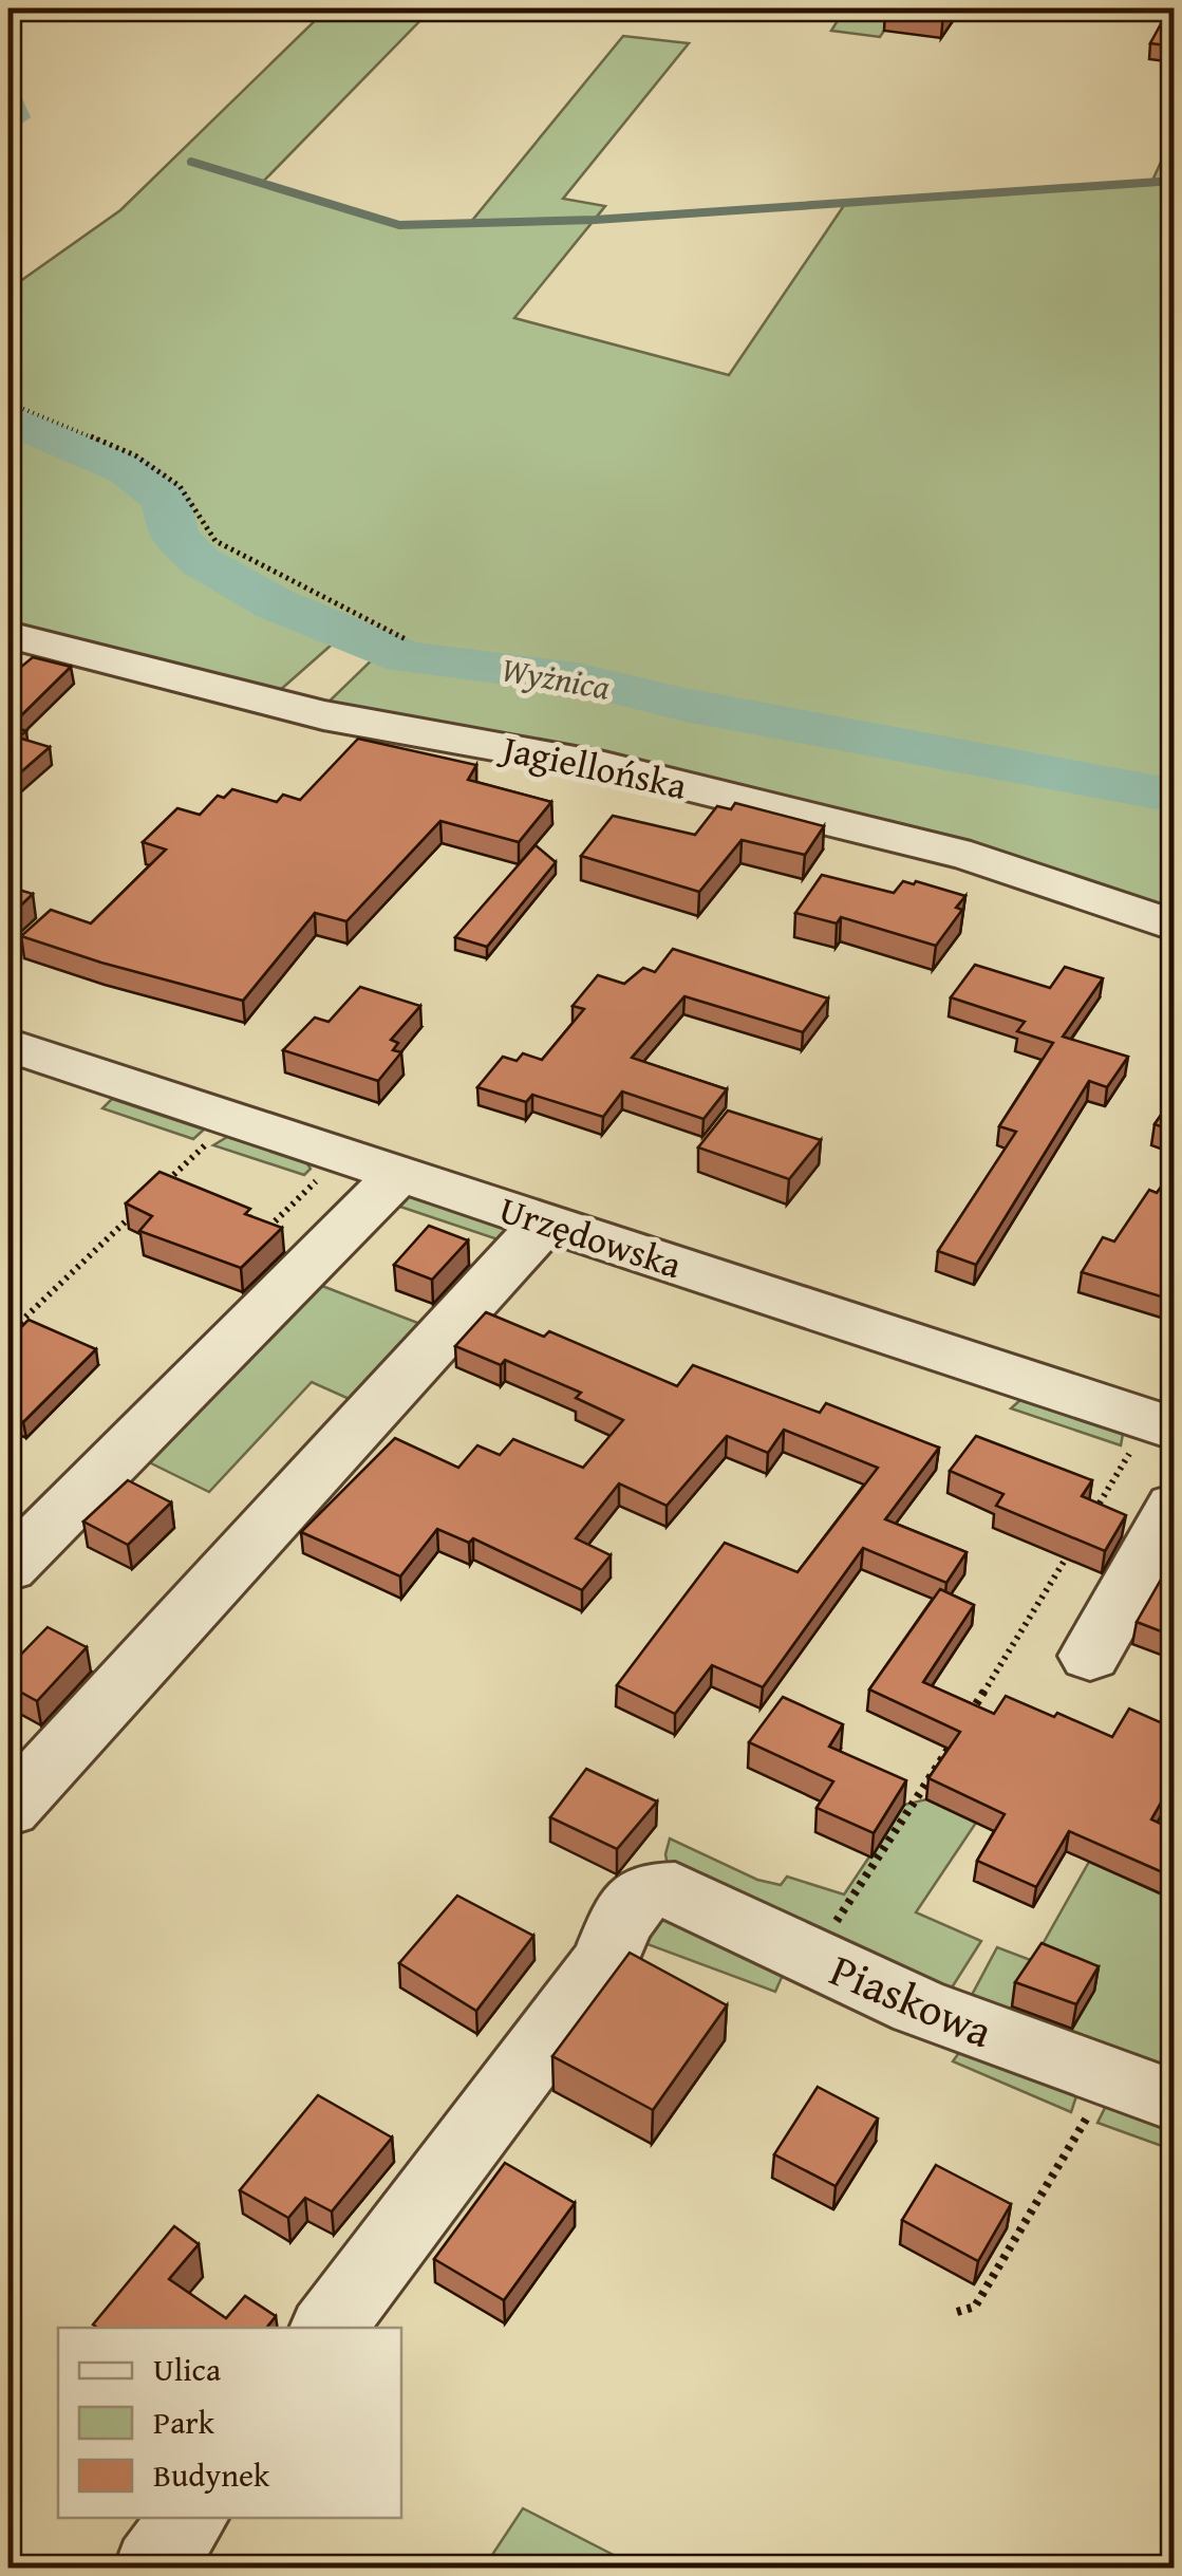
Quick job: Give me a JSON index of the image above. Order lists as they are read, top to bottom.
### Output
{
  "streets": {
    "street": ["Jagiellońska", "Urzędowska", "Piaskowa"]
  },
  "water": ["Wyżnica"],
  "legend": ["Ulica", "Park", "Budynek"]
}
